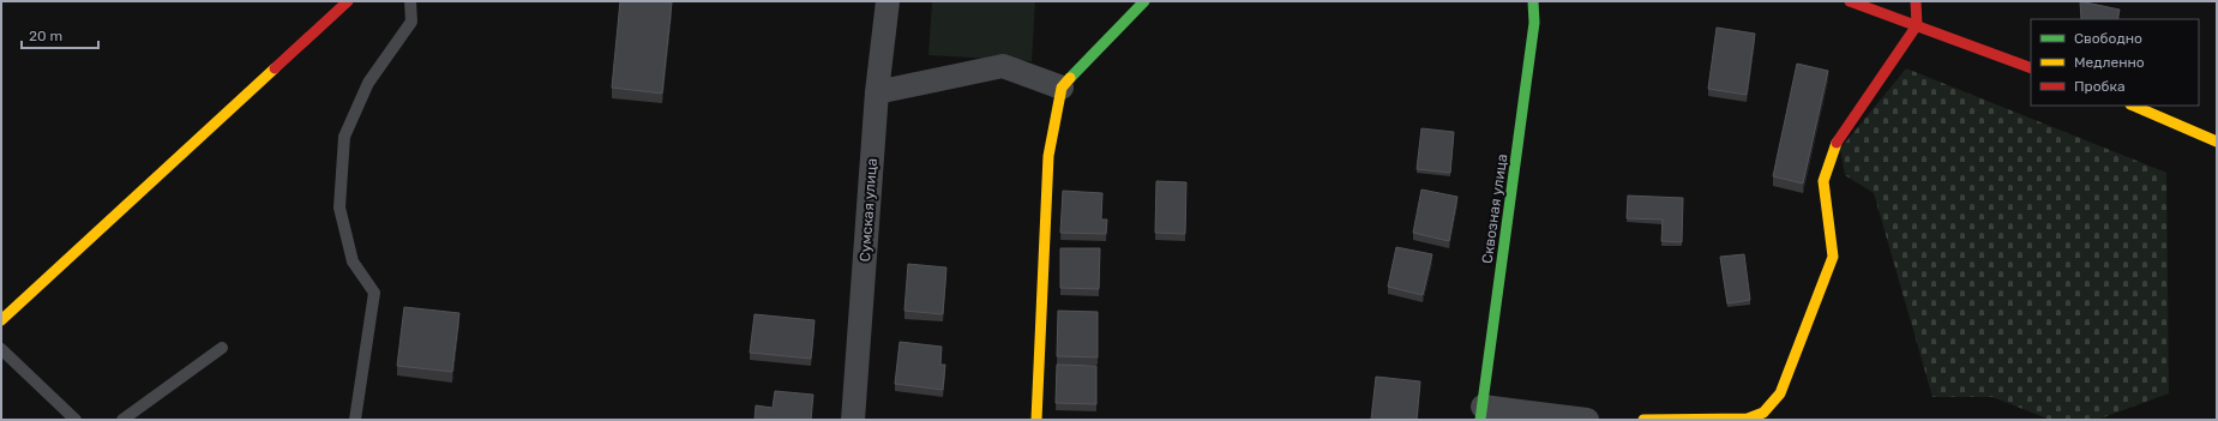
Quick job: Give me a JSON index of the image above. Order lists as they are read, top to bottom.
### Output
{
  "streets": {
    "street": ["Сквозная улица", "Сумская улица"]
  },
  "legend": ["Свободно", "Медленно", "Пробка"],
  "scale_bar": "20 m"
}
